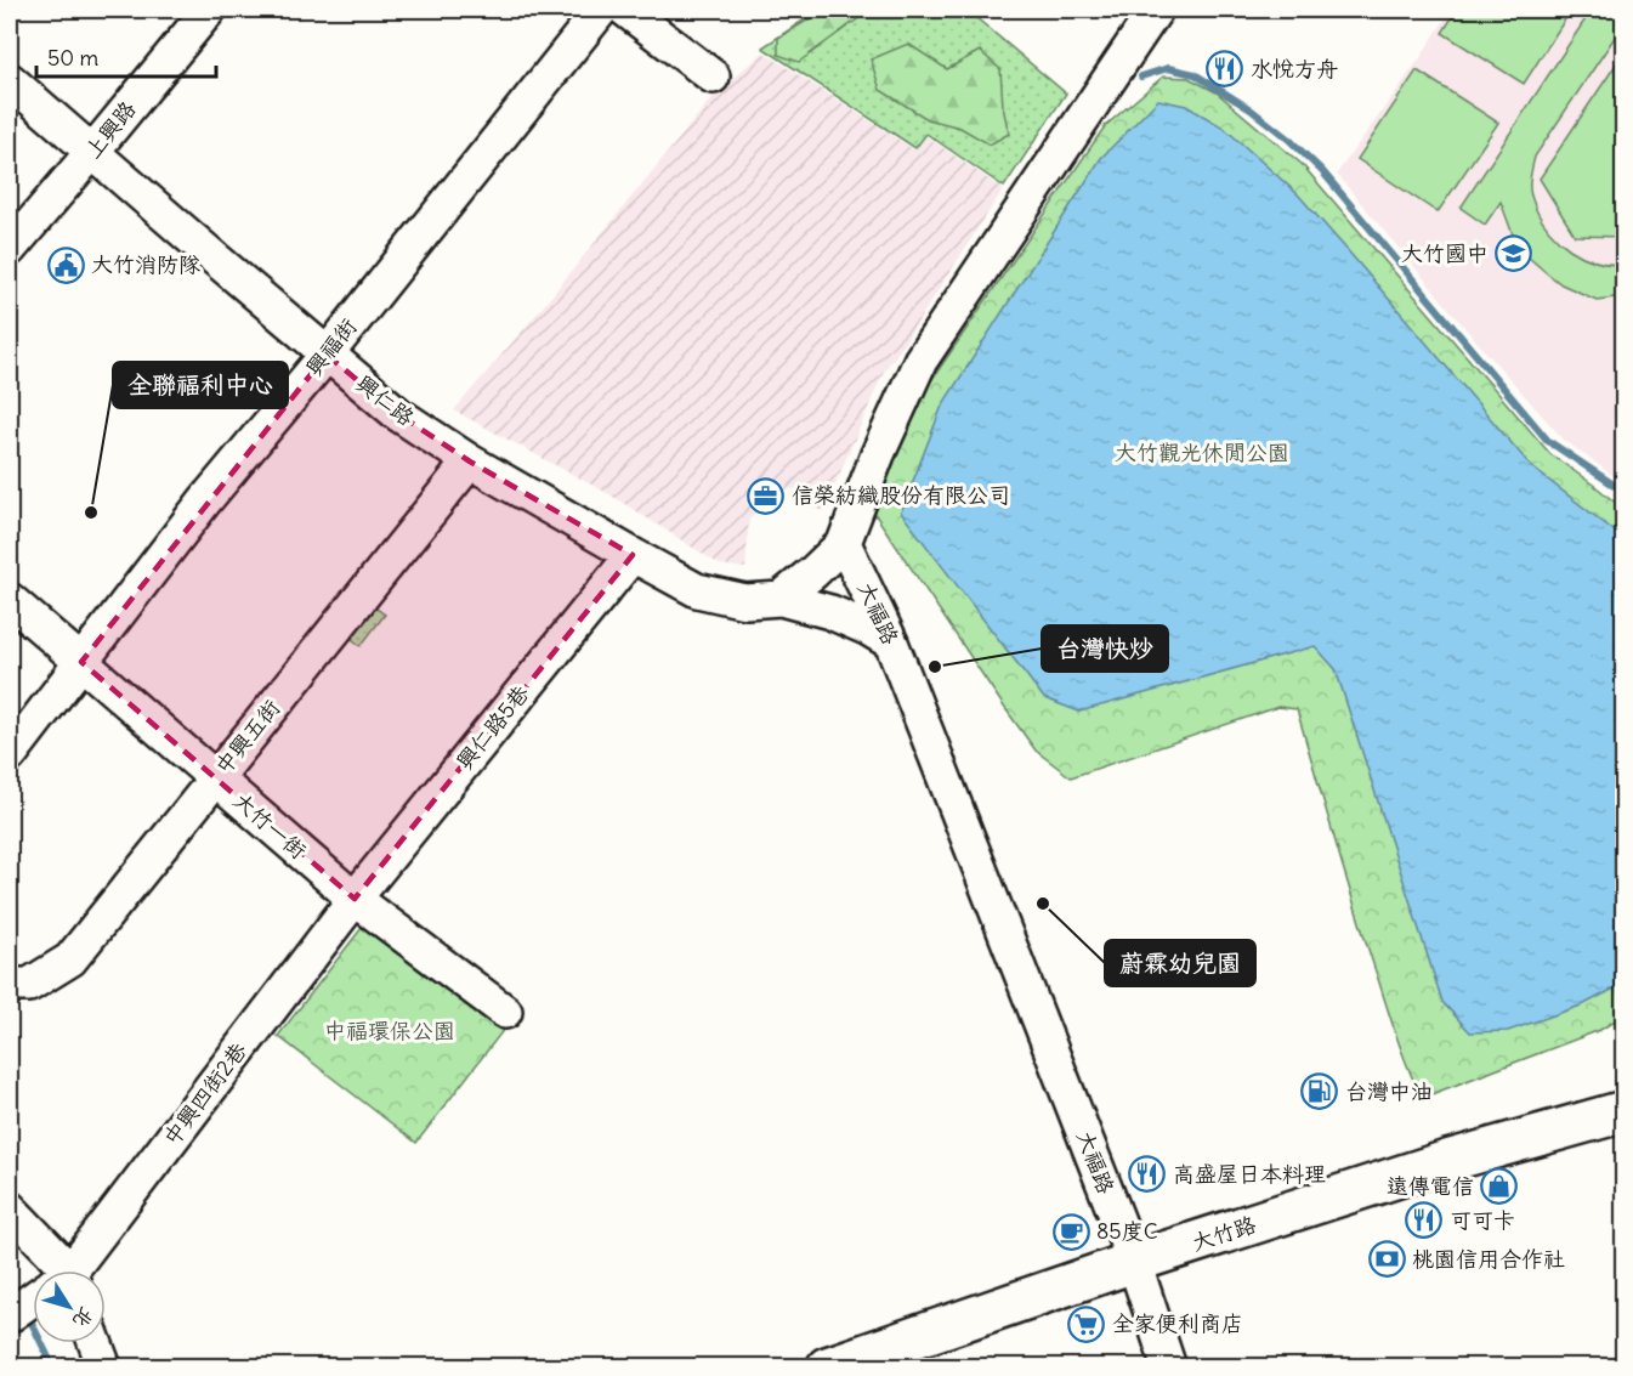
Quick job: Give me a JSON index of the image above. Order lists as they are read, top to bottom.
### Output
{
  "streets": {
    "main road": ["大竹路"],
    "street": [
      "上興路",
      "興福街",
      "興仁路",
      "大福路",
      "興仁路5巷",
      "中興五街",
      "大竹一街",
      "中興四街2巷"
    ]
  },
  "crossings": [
    ["上興路", "興仁路"],
    ["興福街", "興仁路"],
    ["興福街", "大竹一街"],
    ["興仁路", "大福路"],
    ["興仁路", "興仁路5巷"],
    ["興仁路", "中興五街"],
    ["大福路", "大竹路"],
    ["興仁路5巷", "大竹一街"],
    ["興仁路5巷", "中興四街2巷"],
    ["中興五街", "大竹一街"],
    ["大竹一街", "中興四街2巷"]
  ],
  "parks": ["大竹觀光休閒公園", "中福環保公園"],
  "places": {
    "restaurant": ["水悅方舟", "高盛屋日本料理", "可可卡"],
    "school or university": ["大竹國中"],
    "public building": ["大竹消防隊"],
    "office": ["信榮紡織股份有限公司"],
    "other": ["全聯福利中心", "台灣快炒", "蔚霖幼兒園"],
    "fuel station": ["台灣中油"],
    "shop": ["遠傳電信"],
    "cafe": ["85度C"],
    "bank": ["桃園信用合作社"],
    "supermarket": ["全家便利商店"]
  },
  "scale_bar": "50 m",
  "north": "bottom right"
}
